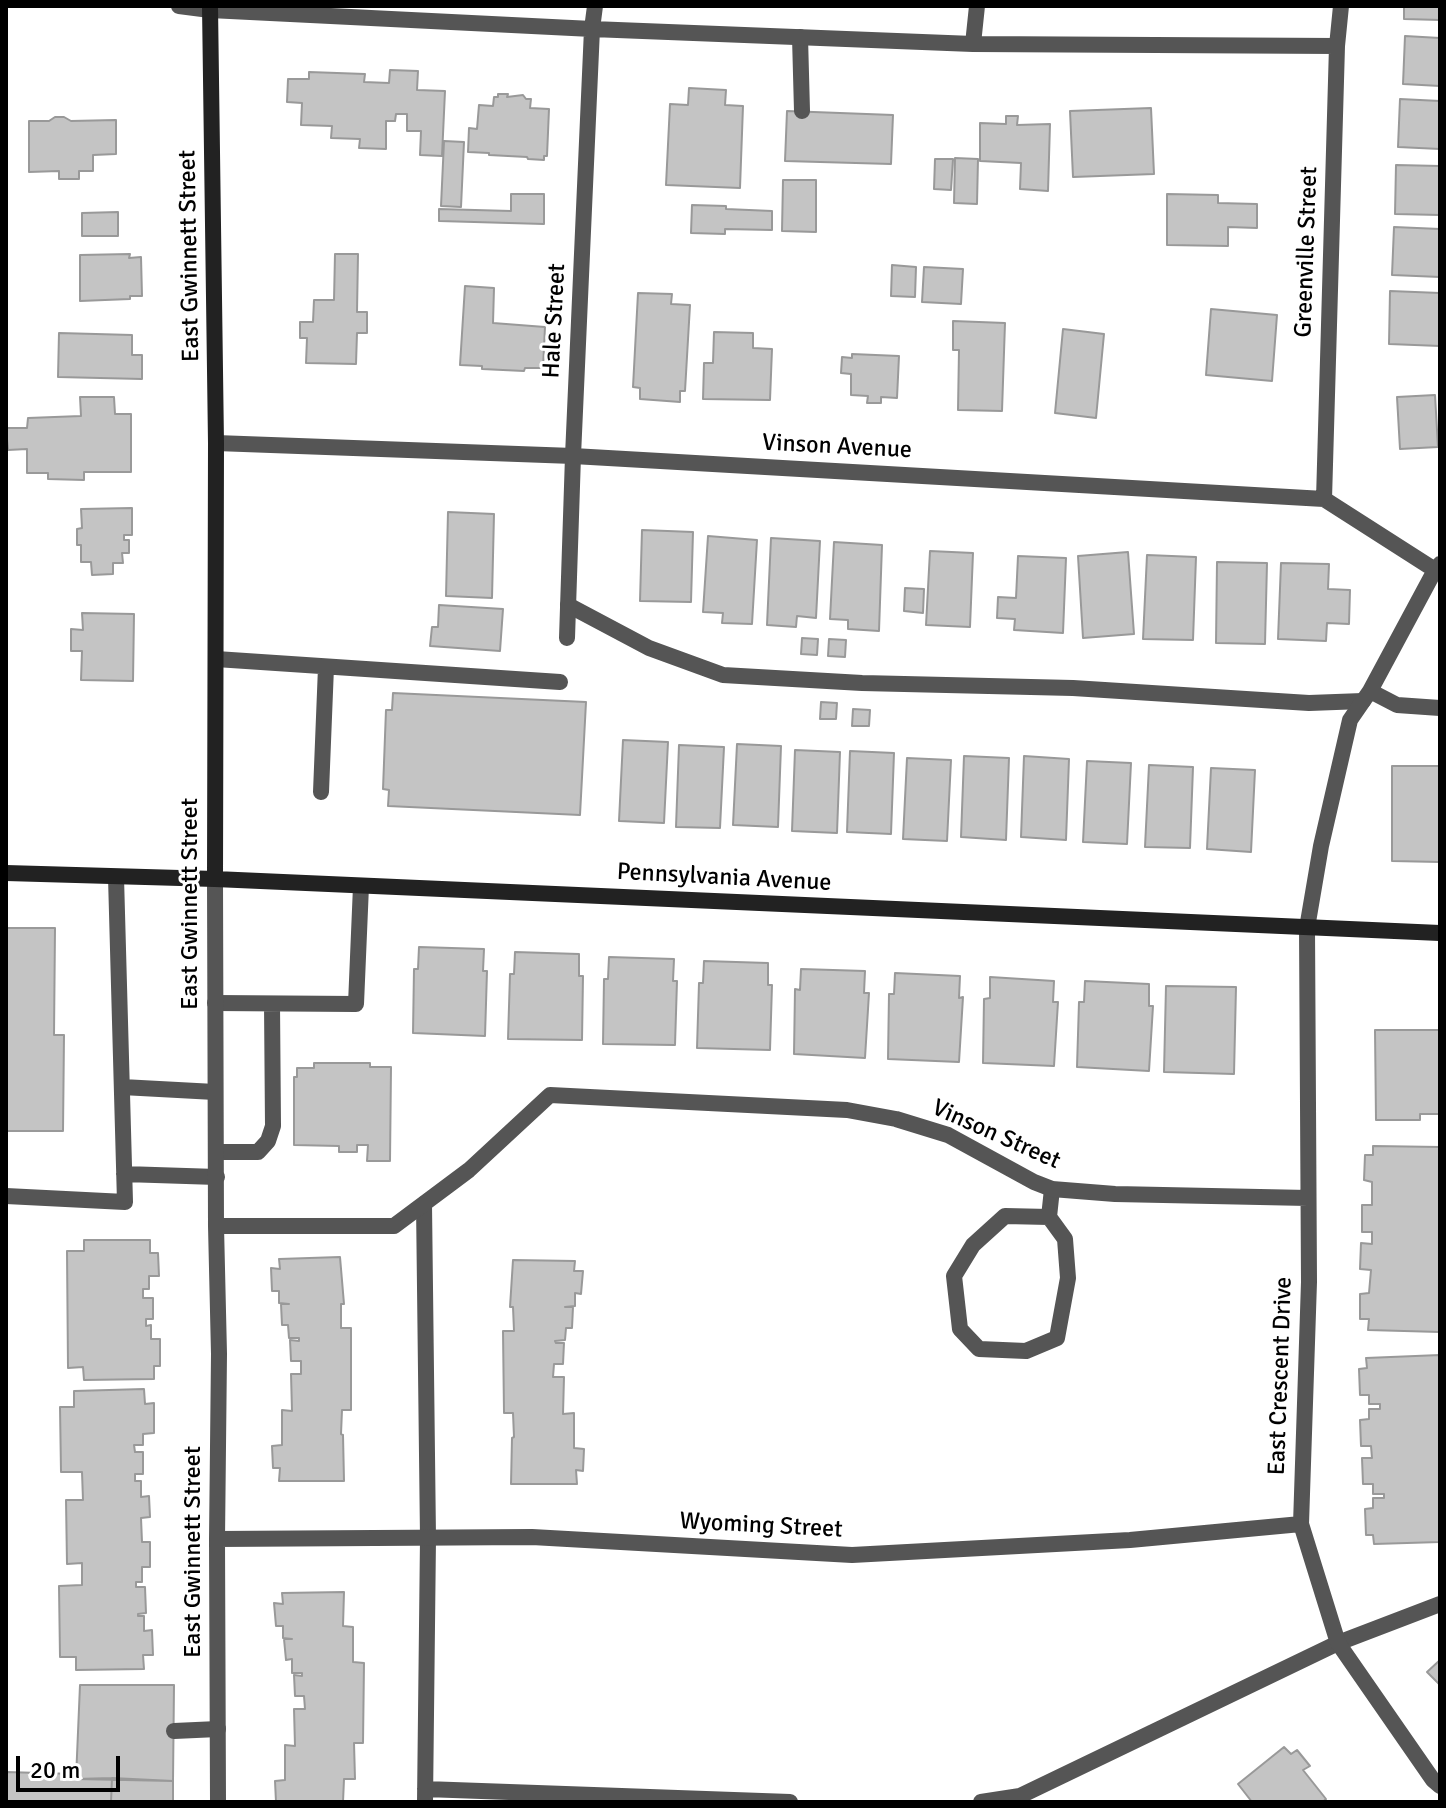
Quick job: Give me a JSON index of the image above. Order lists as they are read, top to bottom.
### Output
{
  "streets": {
    "main road": ["East Gwinnett Street", "Pennsylvania Avenue"],
    "street": [
      "Greenville Street",
      "Hale Street",
      "Vinson Avenue",
      "Vinson Street",
      "East Crescent Drive",
      "Wyoming Street"
    ]
  },
  "crossings": [
    ["Greenville Street", "Vinson Avenue"],
    ["East Gwinnett Street", "Vinson Avenue"],
    ["East Gwinnett Street", "Pennsylvania Avenue"],
    ["East Gwinnett Street", "Vinson Street"],
    ["East Gwinnett Street", "Wyoming Street"],
    ["Hale Street", "Vinson Avenue"],
    ["Vinson Avenue", "East Crescent Drive"],
    ["Pennsylvania Avenue", "East Crescent Drive"],
    ["Vinson Street", "East Crescent Drive"],
    ["East Crescent Drive", "Wyoming Street"]
  ],
  "scale_bar": "20 m"
}
